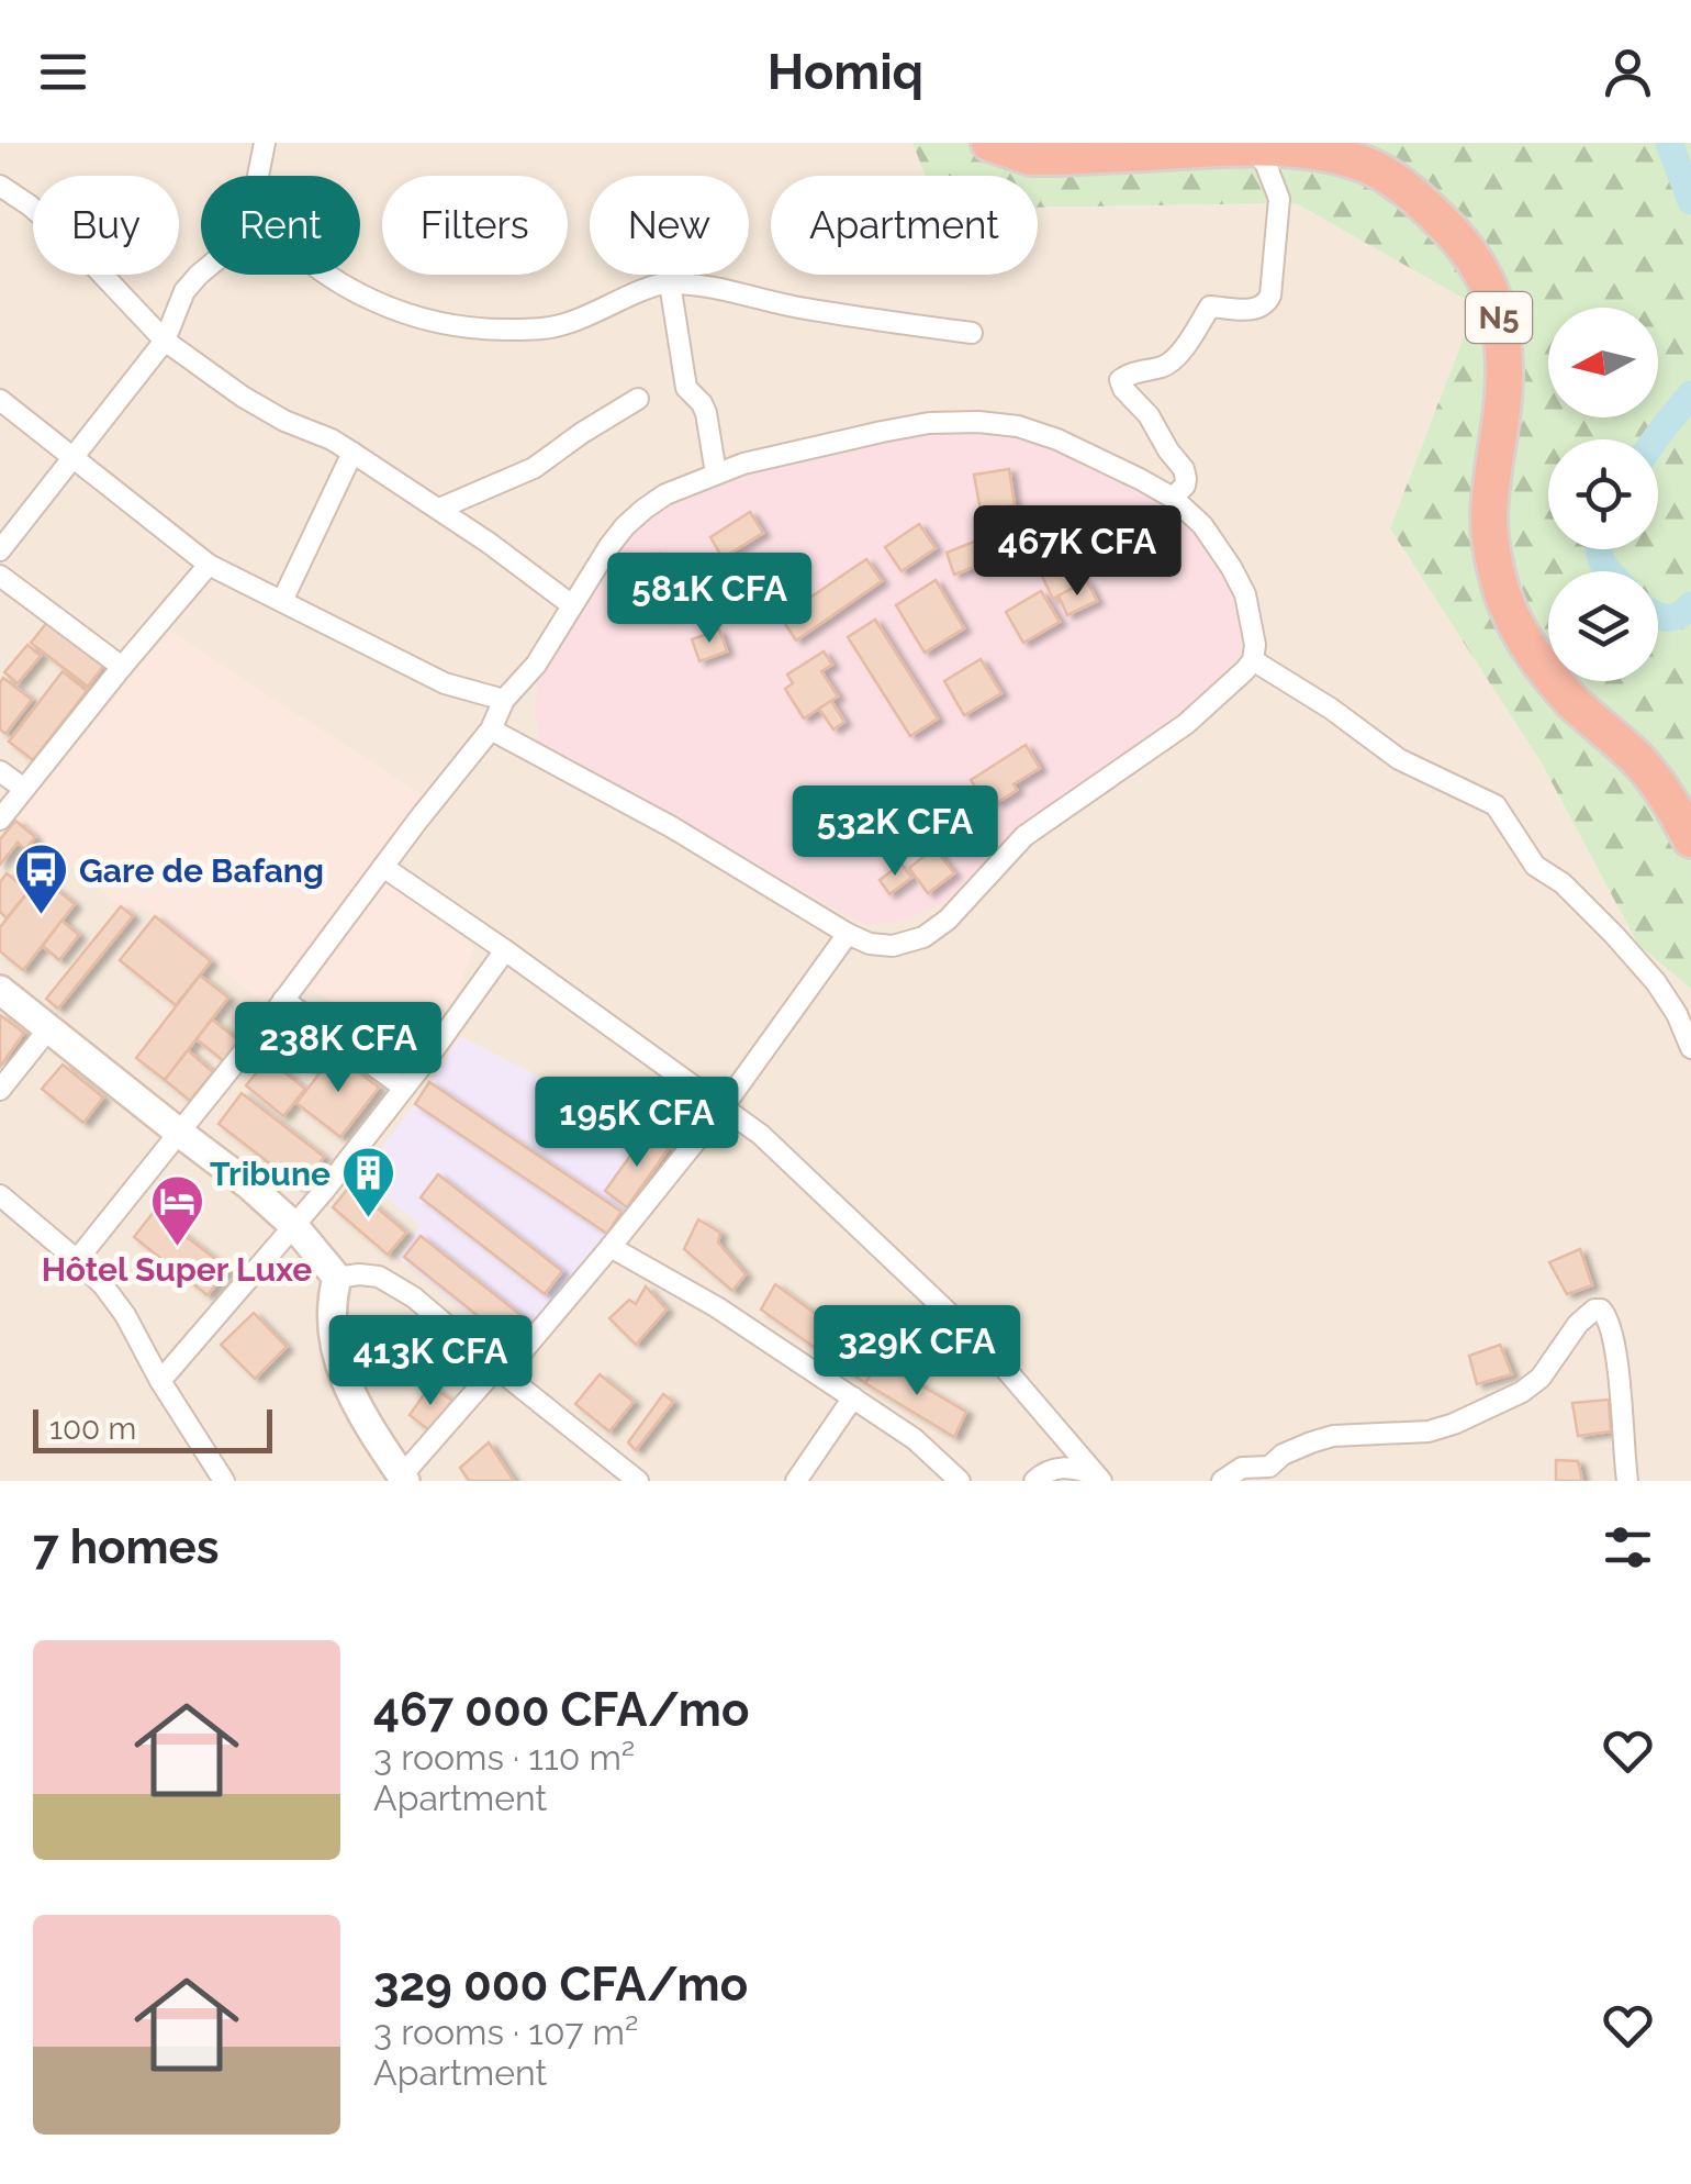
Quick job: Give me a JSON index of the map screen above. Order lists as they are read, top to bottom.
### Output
{
  "streets": {
    "highway": ["N5"]
  },
  "places": {
    "bus stop": ["Gare de Bafang"],
    "building": ["Tribune"],
    "hotel": ["Hôtel Super Luxe"]
  },
  "scale_bar": "100 m",
  "north": "left",
  "page": {
    "header": "Homiq",
    "chip": [
      "Buy",
      "Rent",
      "Filters",
      "New",
      "Apartment"
    ],
    "price": [
      "467K CFA",
      "581K CFA",
      "532K CFA",
      "238K CFA",
      "195K CFA",
      "329K CFA",
      "413K CFA"
    ],
    "scale": "100 m",
    "heading": "7 homes",
    "list": [
      {
        "name": "467 000 CFA/mo",
        "note": "3 rooms · 110 m² · Apartment"
      },
      {
        "name": "329 000 CFA/mo",
        "note": "3 rooms · 107 m² · Apartment"
      }
    ]
  }
}
